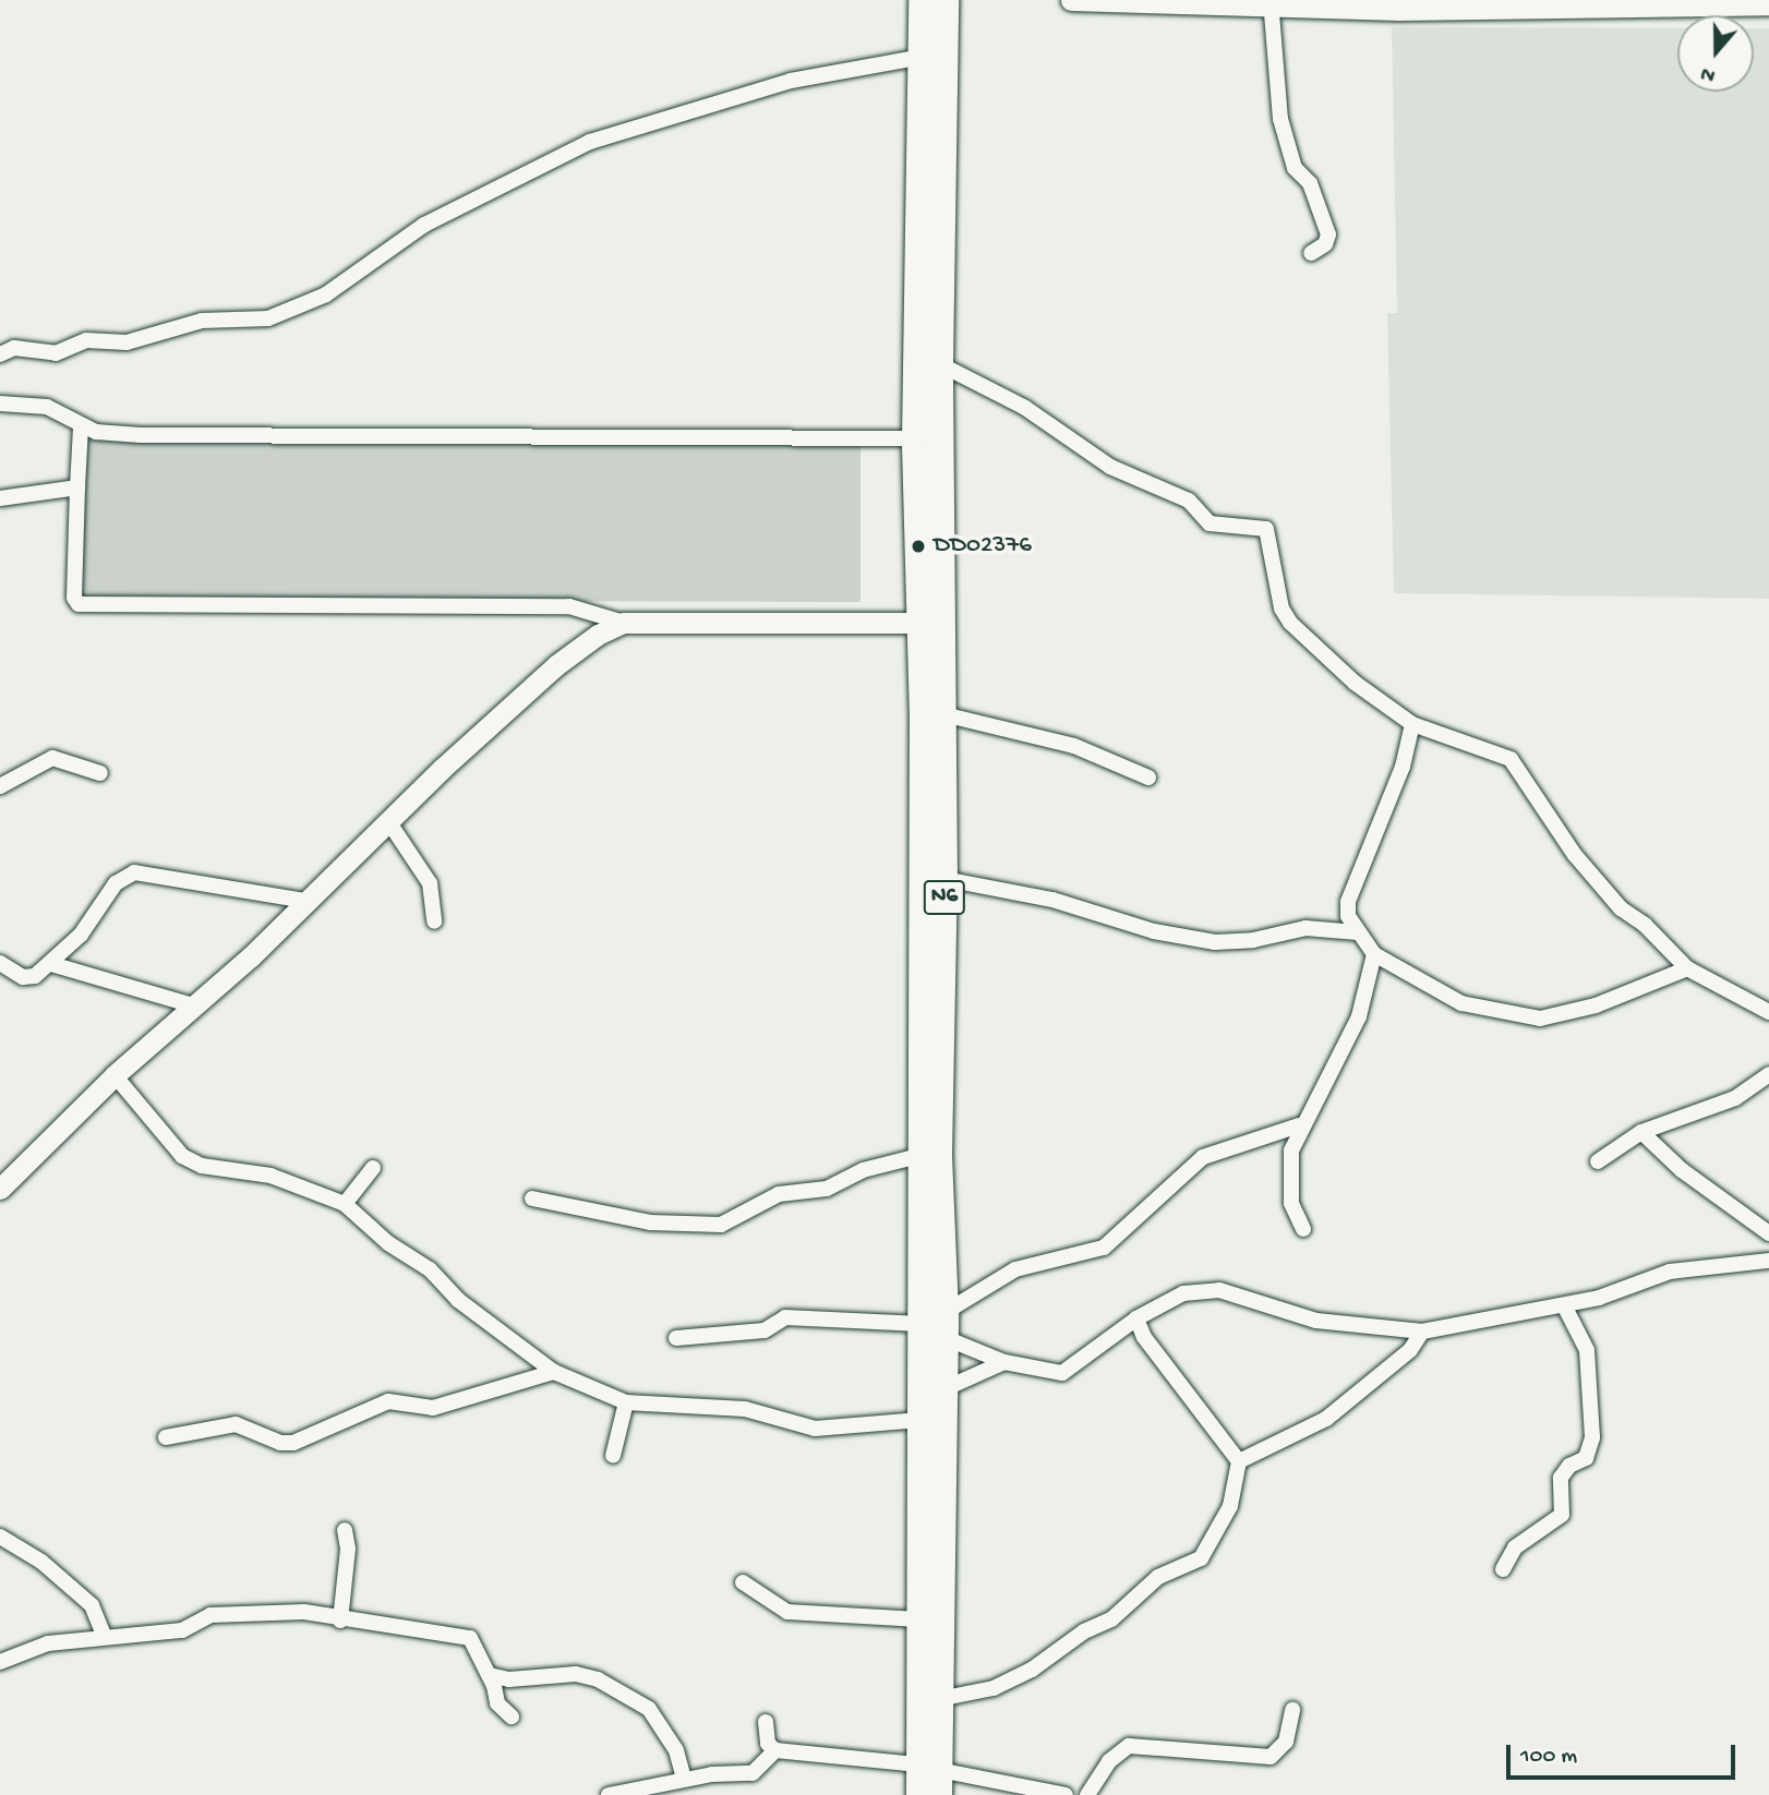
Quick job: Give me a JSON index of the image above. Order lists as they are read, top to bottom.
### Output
{
  "streets": {
    "highway": ["N6"]
  },
  "places": ["DD02376"],
  "scale_bar": "100 m",
  "north": "bottom"
}
